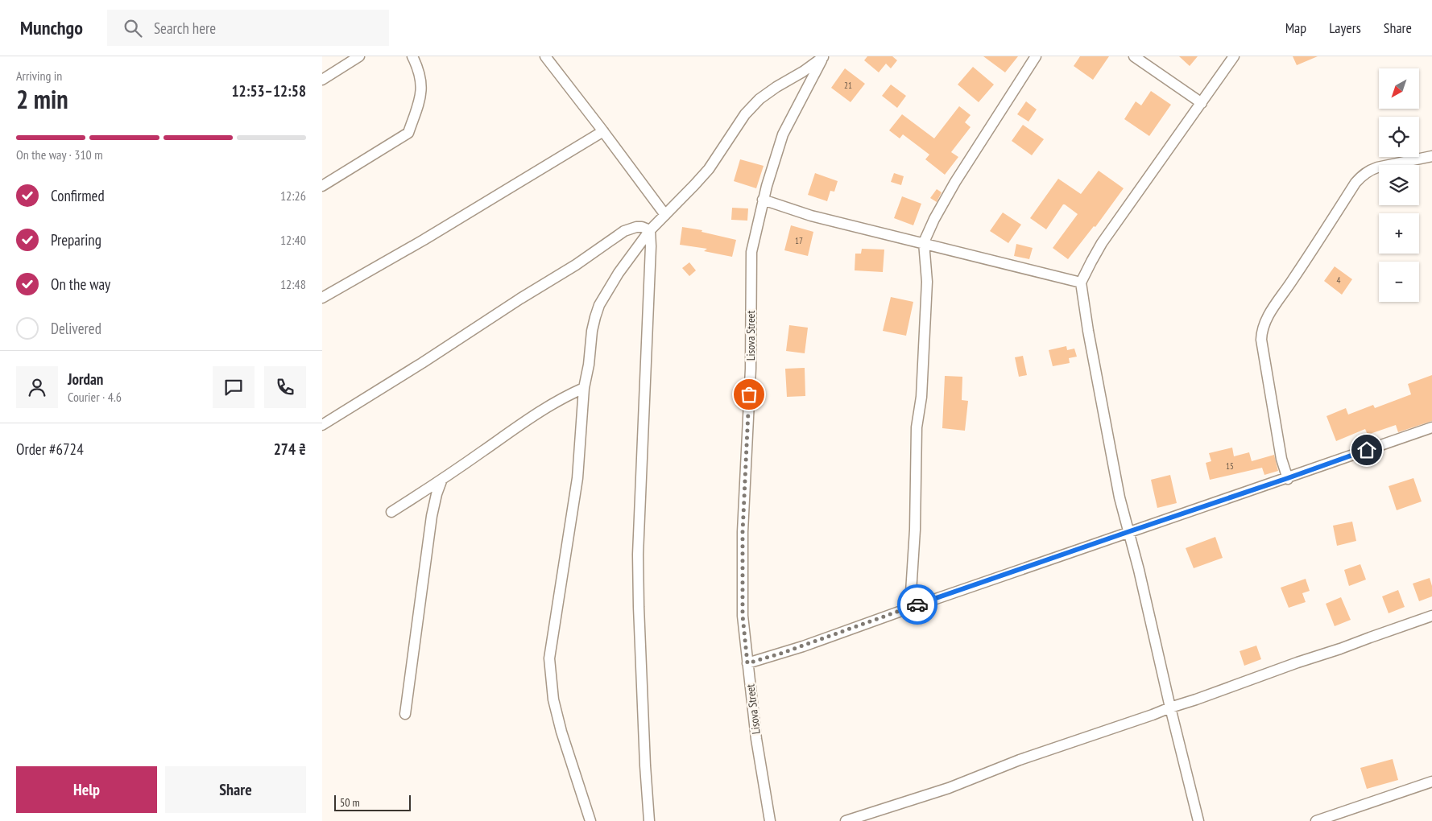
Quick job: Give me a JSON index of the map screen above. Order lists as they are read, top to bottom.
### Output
{
  "streets": {
    "street": ["Lisova Street"]
  },
  "house_numbers": [
    "21",
    "17",
    "4",
    "15"
  ],
  "scale_bar": "50 m",
  "north": "bottom left",
  "page": {
    "header": "Munchgo",
    "search": "Search here",
    "nav": ["Map", "Layers", "Share"],
    "heading": ["2 min", "Arriving in", "12:53–12:58"],
    "panel": [
      "Jordan",
      "Courier · 4.6",
      "Order #6724",
      "274 ₴"
    ],
    "map_buttons": ["+", "−"],
    "bar": "On the way · 310 m",
    "list": [
      ["Confirmed", "12:26"],
      ["Preparing", "12:40"],
      ["On the way", "12:48"],
      "Delivered"
    ],
    "buttons": ["Help", "Share"],
    "scale": "50 m"
  }
}
